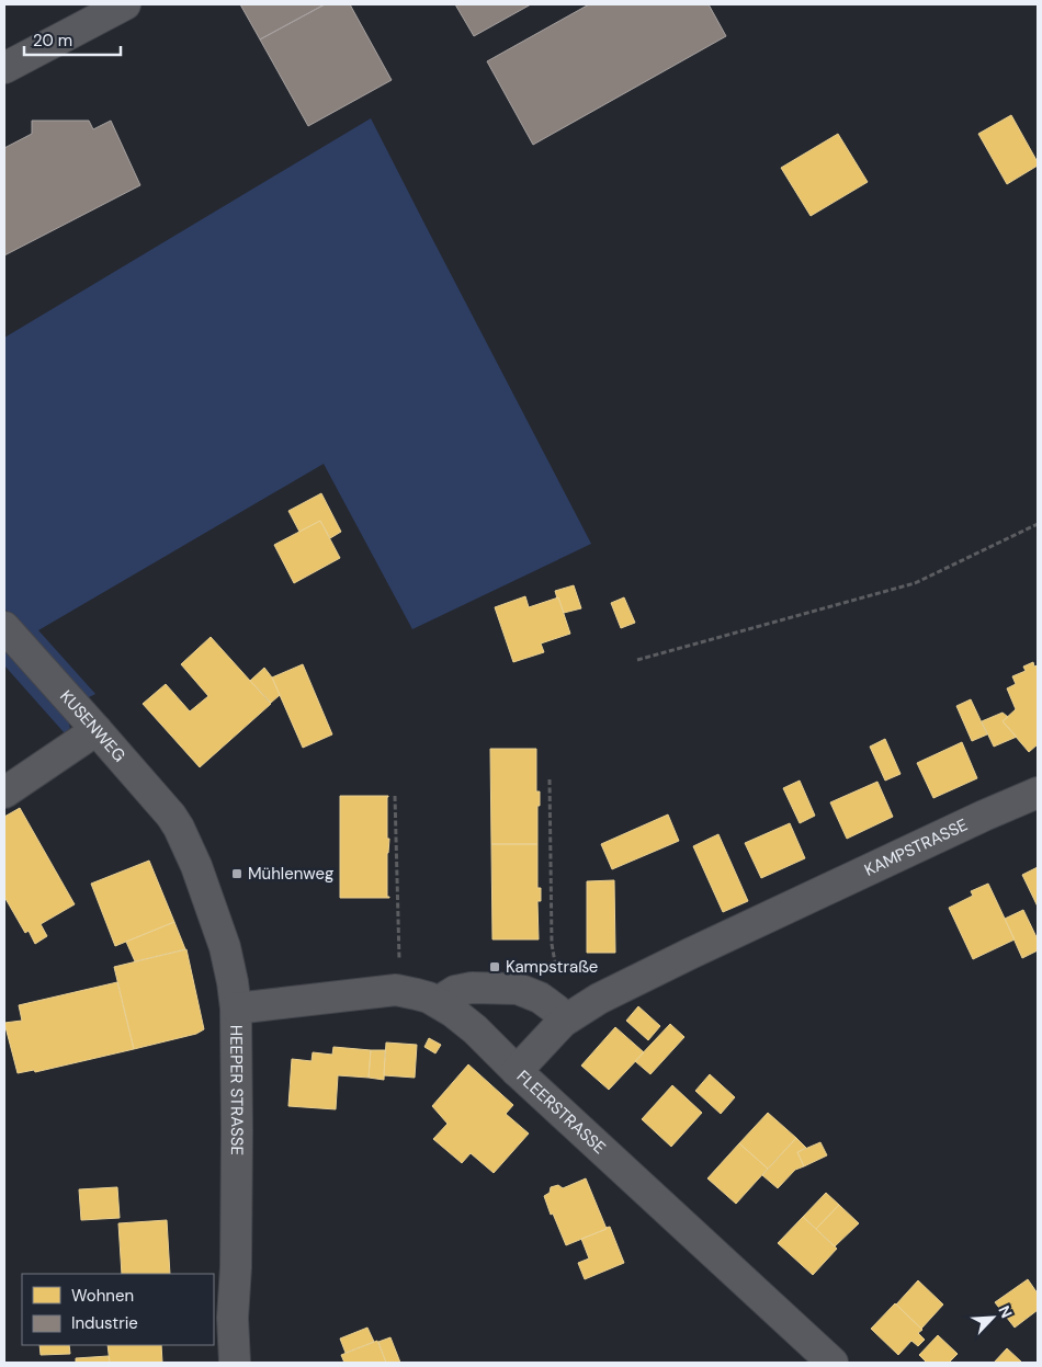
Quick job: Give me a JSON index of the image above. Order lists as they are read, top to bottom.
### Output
{
  "streets": {
    "street": [
      "KUSENWEG",
      "KAMPSTRASSE",
      "HEEPER STRASSE",
      "FLEERSTRASSE"
    ]
  },
  "crossings": [
    ["KUSENWEG", "HEEPER STRASSE"],
    ["KAMPSTRASSE", "FLEERSTRASSE"],
    ["HEEPER STRASSE", "FLEERSTRASSE"]
  ],
  "places": {
    "transit": ["Mühlenweg", "Kampstraße"]
  },
  "legend": ["Wohnen", "Industrie"],
  "scale_bar": "20 m",
  "north": "top right"
}
